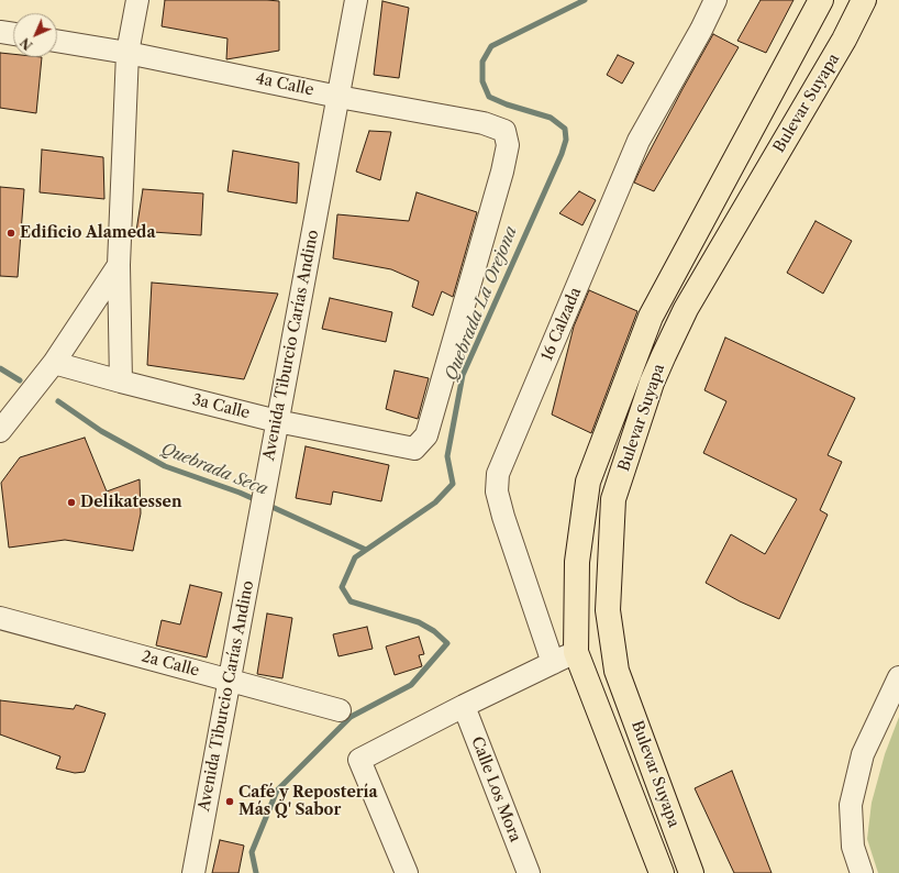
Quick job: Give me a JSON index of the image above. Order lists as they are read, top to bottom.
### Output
{
  "streets": {
    "main road": ["Bulevar Suyapa"],
    "street": [
      "4a Calle",
      "16 Calzada",
      "Avenida Tiburcio Carías Andino",
      "3a Calle",
      "2a Calle",
      "Calle Los Mora"
    ]
  },
  "crossings": [
    ["4a Calle", "Avenida Tiburcio Carías Andino"],
    ["4a Calle", "3a Calle"],
    ["Avenida Tiburcio Carías Andino", "3a Calle"],
    ["Avenida Tiburcio Carías Andino", "2a Calle"]
  ],
  "water": ["Quebrada La Orejona", "Quebrada Seca"],
  "places": ["Edificio Alameda", "Delikatessen", "Café y Repostería Más Q' Sabor"],
  "north": "bottom left"
}
